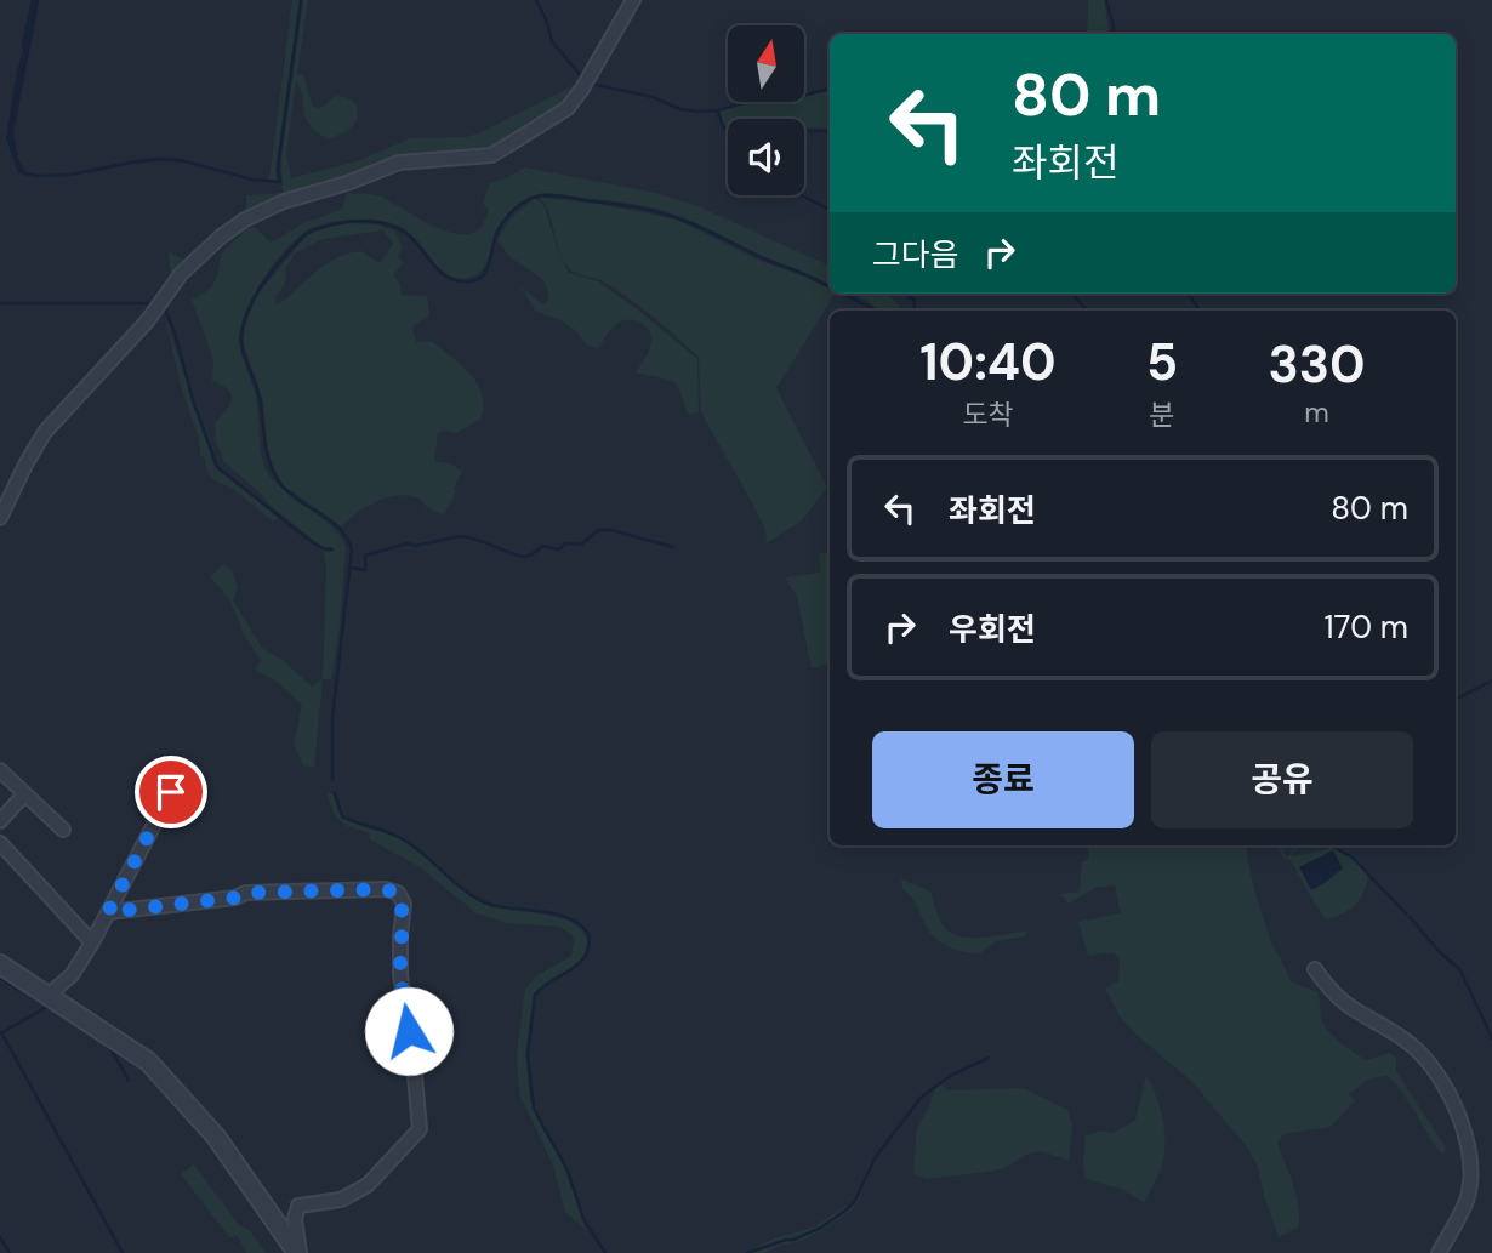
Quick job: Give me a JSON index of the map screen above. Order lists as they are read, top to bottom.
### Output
{
  "north": "top",
  "page": {
    "turn": ["80 m", "좌회전"],
    "then": "그다음",
    "eta": [
      "10:40",
      "도착",
      "5",
      "분",
      "330",
      "m"
    ],
    "list": [
      {
        "name": "좌회전",
        "value": "80 m"
      },
      {
        "name": "우회전",
        "value": "170 m"
      }
    ],
    "buttons": ["종료", "공유"]
  }
}
